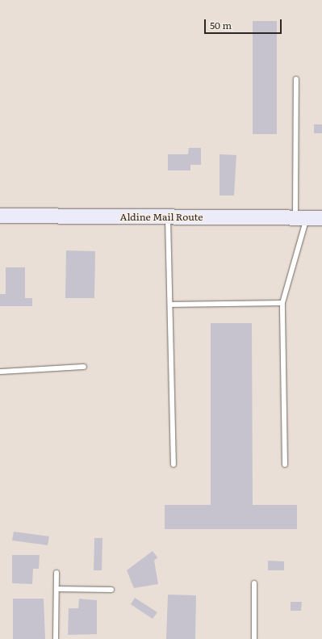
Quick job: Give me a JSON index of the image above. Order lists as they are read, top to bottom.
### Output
{
  "streets": {
    "main road": ["Aldine Mail Route"]
  },
  "scale_bar": "50 m"
}
